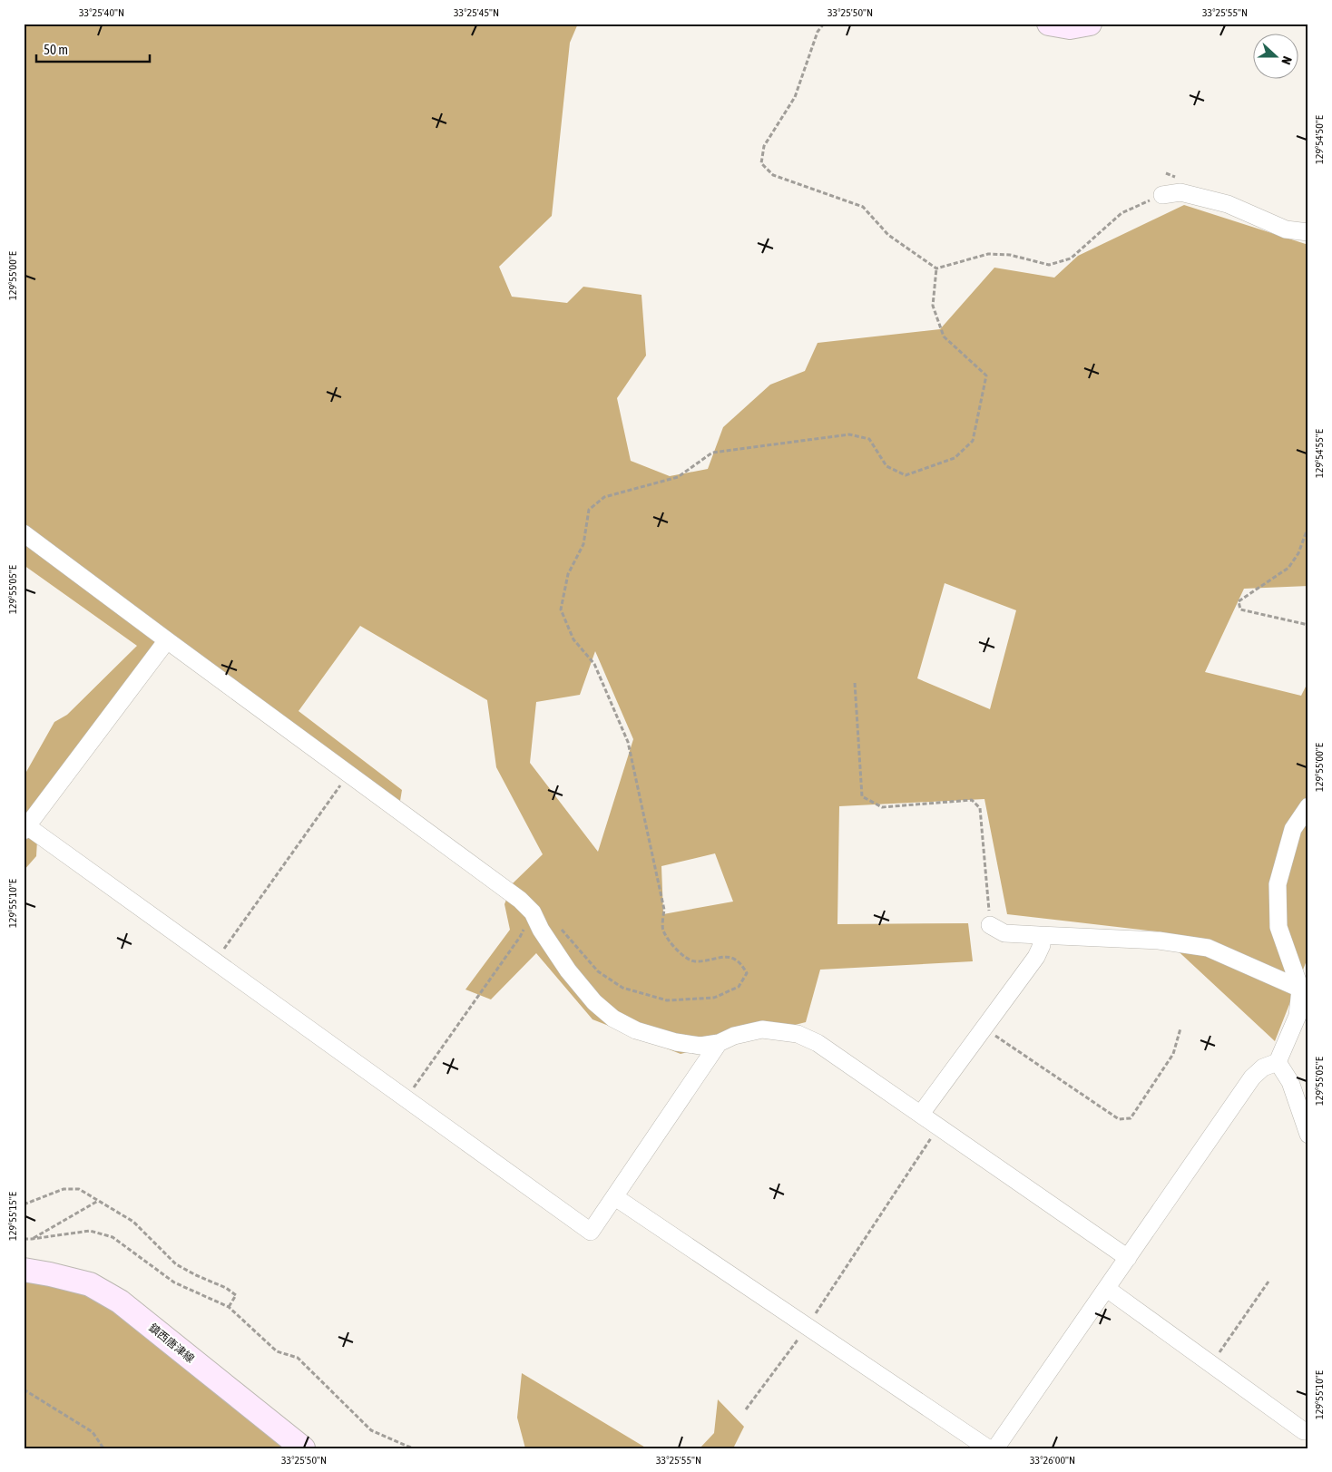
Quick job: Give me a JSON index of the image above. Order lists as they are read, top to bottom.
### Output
{
  "streets": {
    "main road": ["鎮西唐津線"]
  },
  "scale_bar": "50 m",
  "north": "right",
  "coordinates": [
    "33°25'40\"N",
    "33°25'45\"N",
    "33°25'50\"N",
    "33°25'55\"N",
    "129°54'50\"E",
    "129°55'00\"E",
    "129°54'55\"E",
    "129°55'05\"E",
    "129°55'10\"E",
    "129°55'15\"E",
    "33°26'00\"N"
  ]
}
